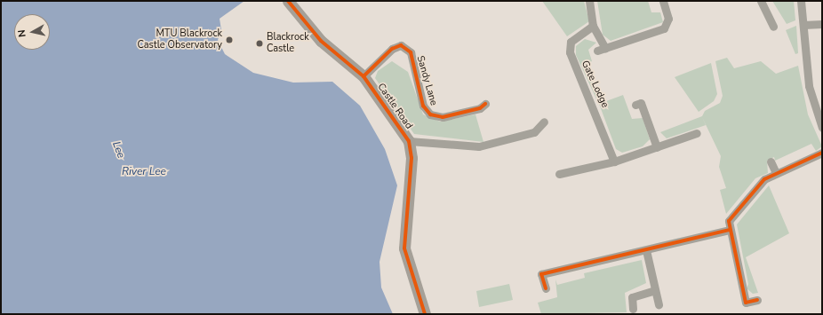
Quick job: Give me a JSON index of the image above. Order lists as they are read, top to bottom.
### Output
{
  "streets": {
    "main road": ["Castle Road"],
    "street": ["Sandy Lane", "Gate Lodge"]
  },
  "crossings": [
    ["Sandy Lane", "Castle Road"]
  ],
  "water": ["Lee", "River Lee"],
  "places": ["MTU Blackrock Castle Observatory", "Blackrock Castle"],
  "north": "left"
}
